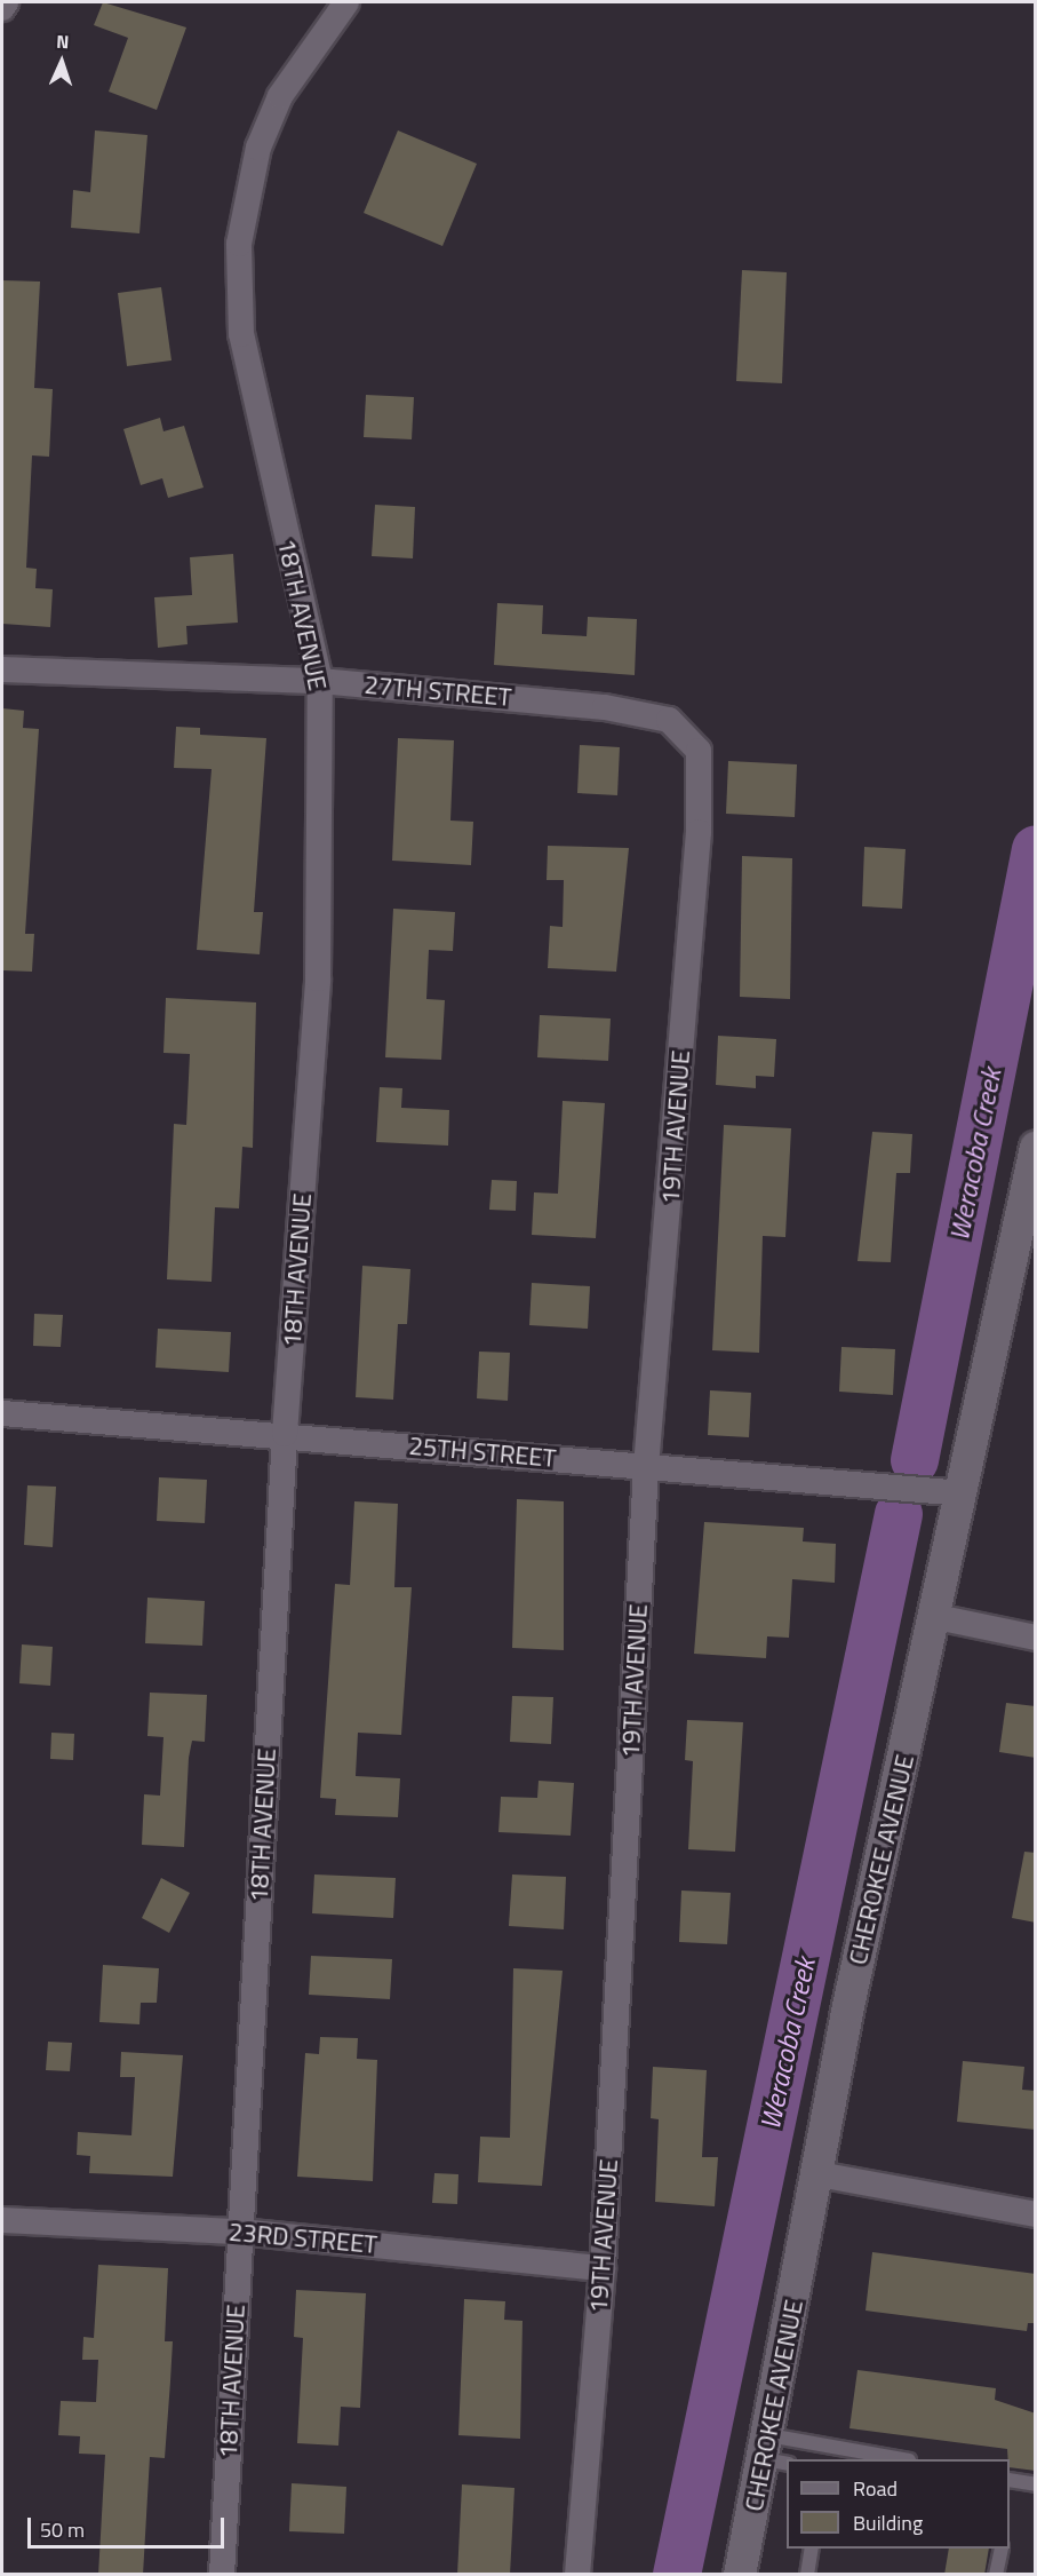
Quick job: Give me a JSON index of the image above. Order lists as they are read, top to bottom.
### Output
{
  "streets": {
    "street": [
      "18TH AVENUE",
      "27TH STREET",
      "19TH AVENUE",
      "25TH STREET",
      "CHEROKEE AVENUE",
      "23RD STREET"
    ]
  },
  "crossings": [
    ["18TH AVENUE", "27TH STREET"],
    ["18TH AVENUE", "25TH STREET"],
    ["18TH AVENUE", "23RD STREET"],
    ["27TH STREET", "19TH AVENUE"],
    ["19TH AVENUE", "25TH STREET"],
    ["19TH AVENUE", "23RD STREET"],
    ["25TH STREET", "CHEROKEE AVENUE"]
  ],
  "water": ["Weracoba Creek"],
  "legend": ["Road", "Building"],
  "scale_bar": "50 m",
  "north": "top"
}
